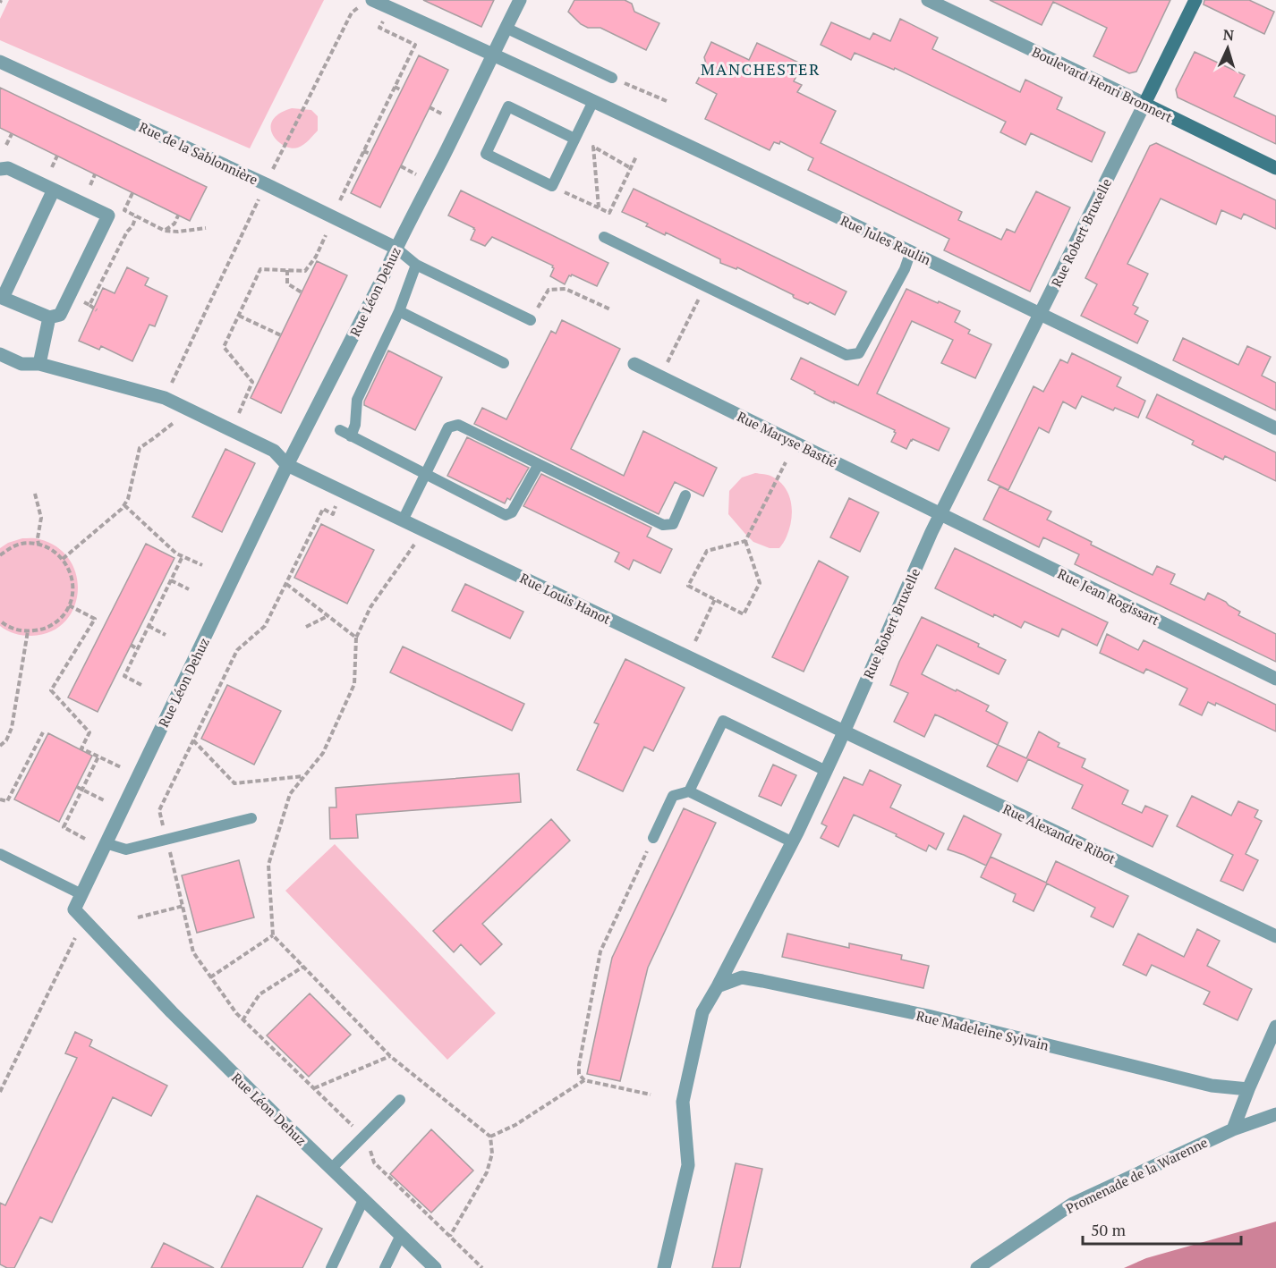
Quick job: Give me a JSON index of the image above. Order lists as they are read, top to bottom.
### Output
{
  "streets": {
    "main road": ["Boulevard Henri Bronnert", "Rue Robert Bruxelle"],
    "street": [
      "Rue de la Sablonnière",
      "Rue Jules Raulin",
      "Rue Léon Dehuz",
      "Rue Maryse Bastié",
      "Rue Jean Rogissart",
      "Rue Louis Hanot",
      "Rue Alexandre Ribot",
      "Rue Madeleine Sylvain",
      "Promenade de la Warenne"
    ]
  },
  "crossings": [
    ["Boulevard Henri Bronnert", "Rue Robert Bruxelle"],
    ["Rue de la Sablonnière", "Rue Léon Dehuz"],
    ["Rue Robert Bruxelle", "Rue Jules Raulin"],
    ["Rue Robert Bruxelle", "Rue Maryse Bastié"],
    ["Rue Robert Bruxelle", "Rue Jean Rogissart"],
    ["Rue Robert Bruxelle", "Rue Louis Hanot"],
    ["Rue Robert Bruxelle", "Rue Alexandre Ribot"],
    ["Rue Robert Bruxelle", "Rue Madeleine Sylvain"],
    ["Rue Jules Raulin", "Rue Léon Dehuz"],
    ["Rue Léon Dehuz", "Rue Louis Hanot"],
    ["Rue Maryse Bastié", "Rue Jean Rogissart"],
    ["Rue Louis Hanot", "Rue Alexandre Ribot"]
  ],
  "districts": ["MANCHESTER"],
  "scale_bar": "50 m",
  "north": "top"
}
